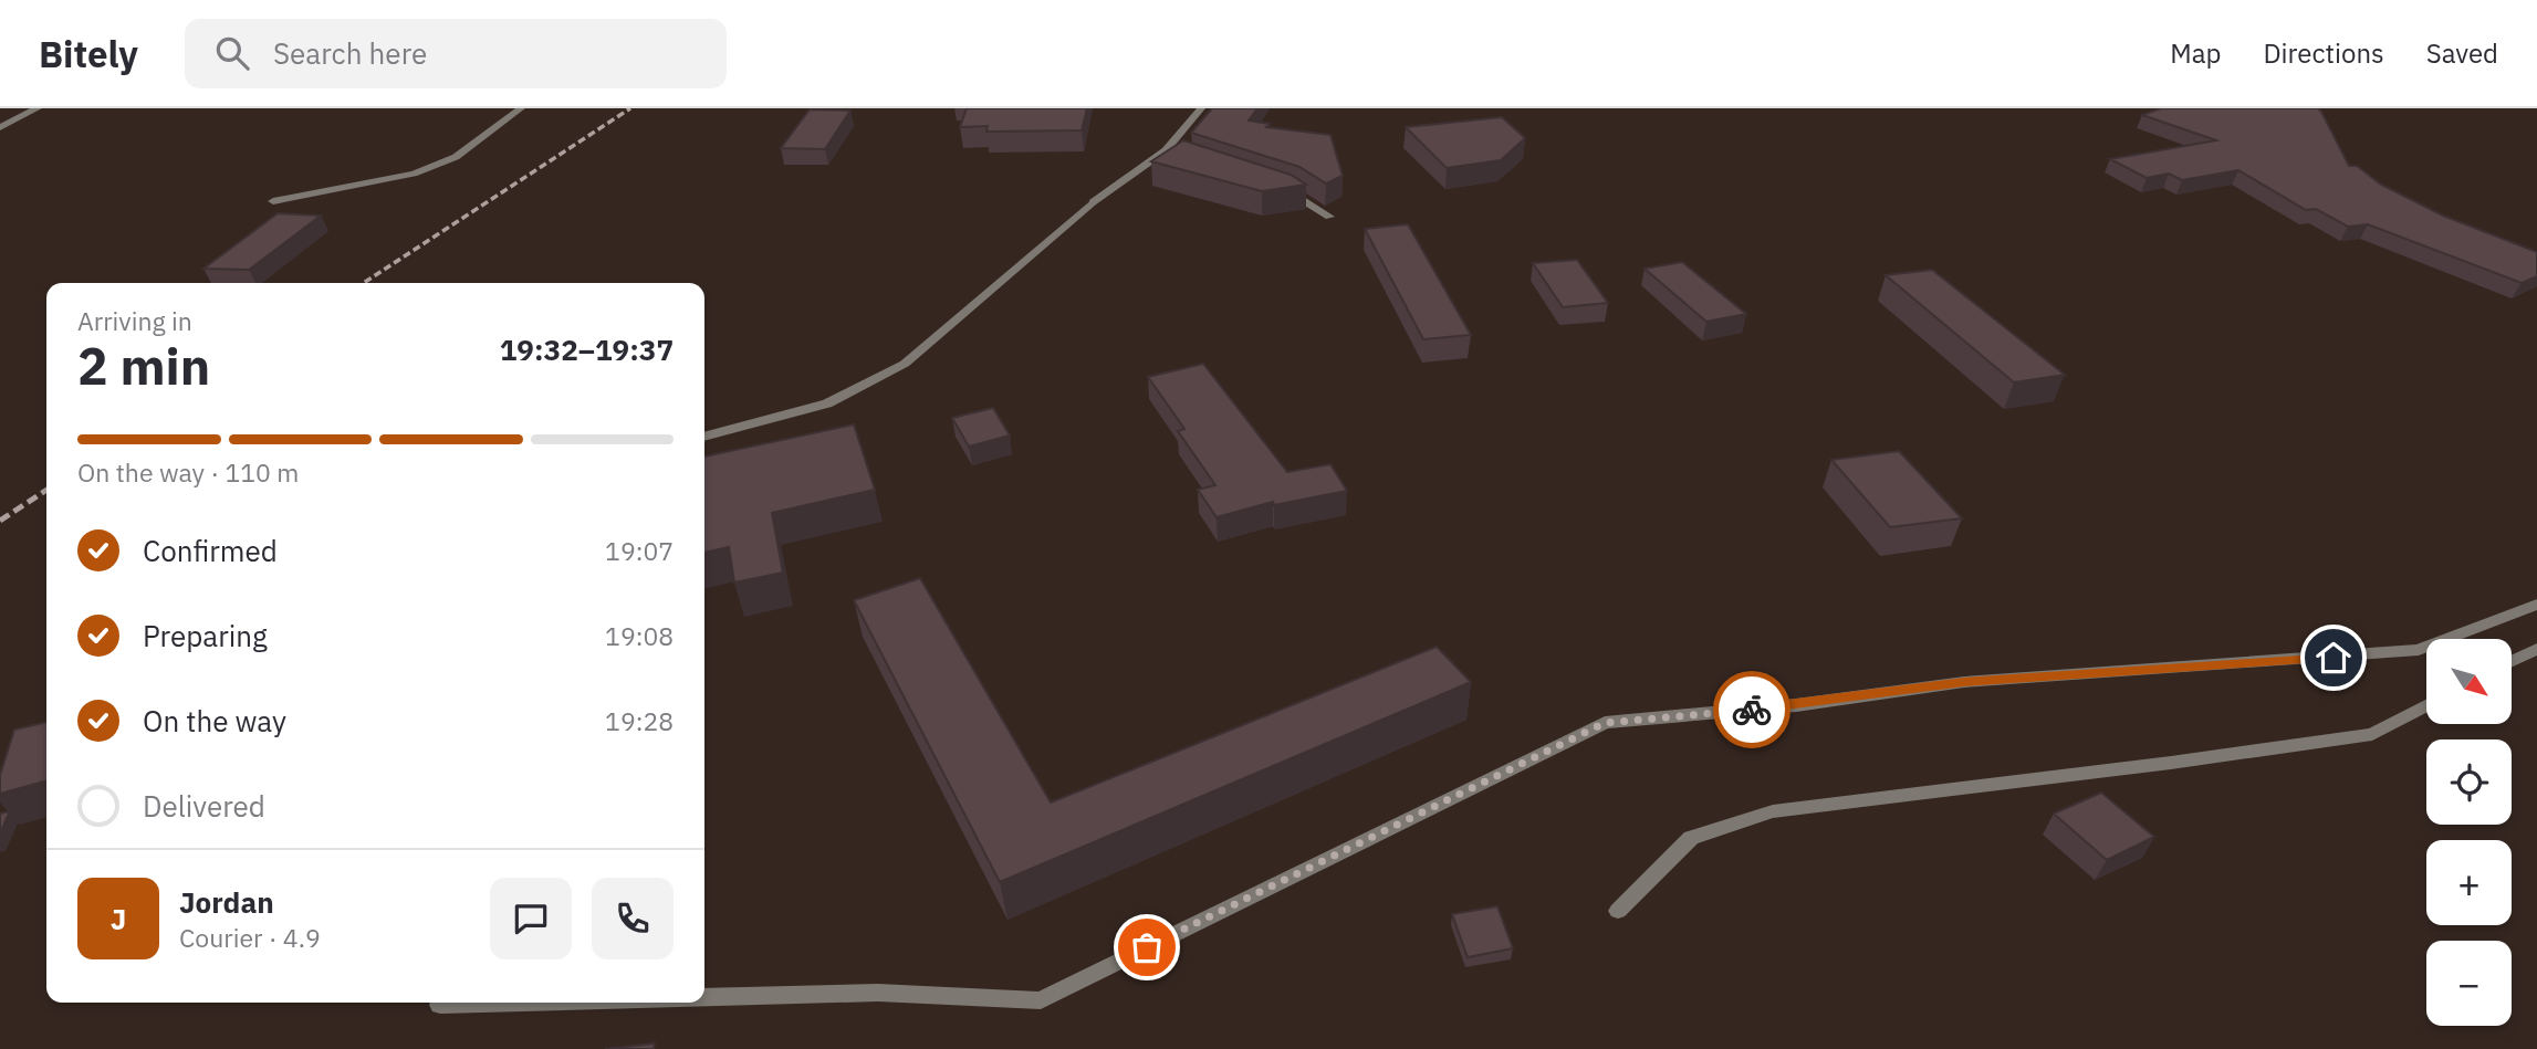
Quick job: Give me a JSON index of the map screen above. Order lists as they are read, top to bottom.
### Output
{
  "north": "bottom right",
  "page": {
    "header": "Bitely",
    "search": "Search here",
    "nav": ["Map", "Directions", "Saved"],
    "heading": ["2 min", "Arriving in", "19:32–19:37"],
    "panel": ["Jordan", "Courier · 4.9"],
    "bar": "On the way · 110 m",
    "list": [
      ["Confirmed", "19:07"],
      ["Preparing", "19:08"],
      ["On the way", "19:28"],
      "Delivered"
    ],
    "map_buttons": ["+", "−"],
    "round": "J"
  }
}
